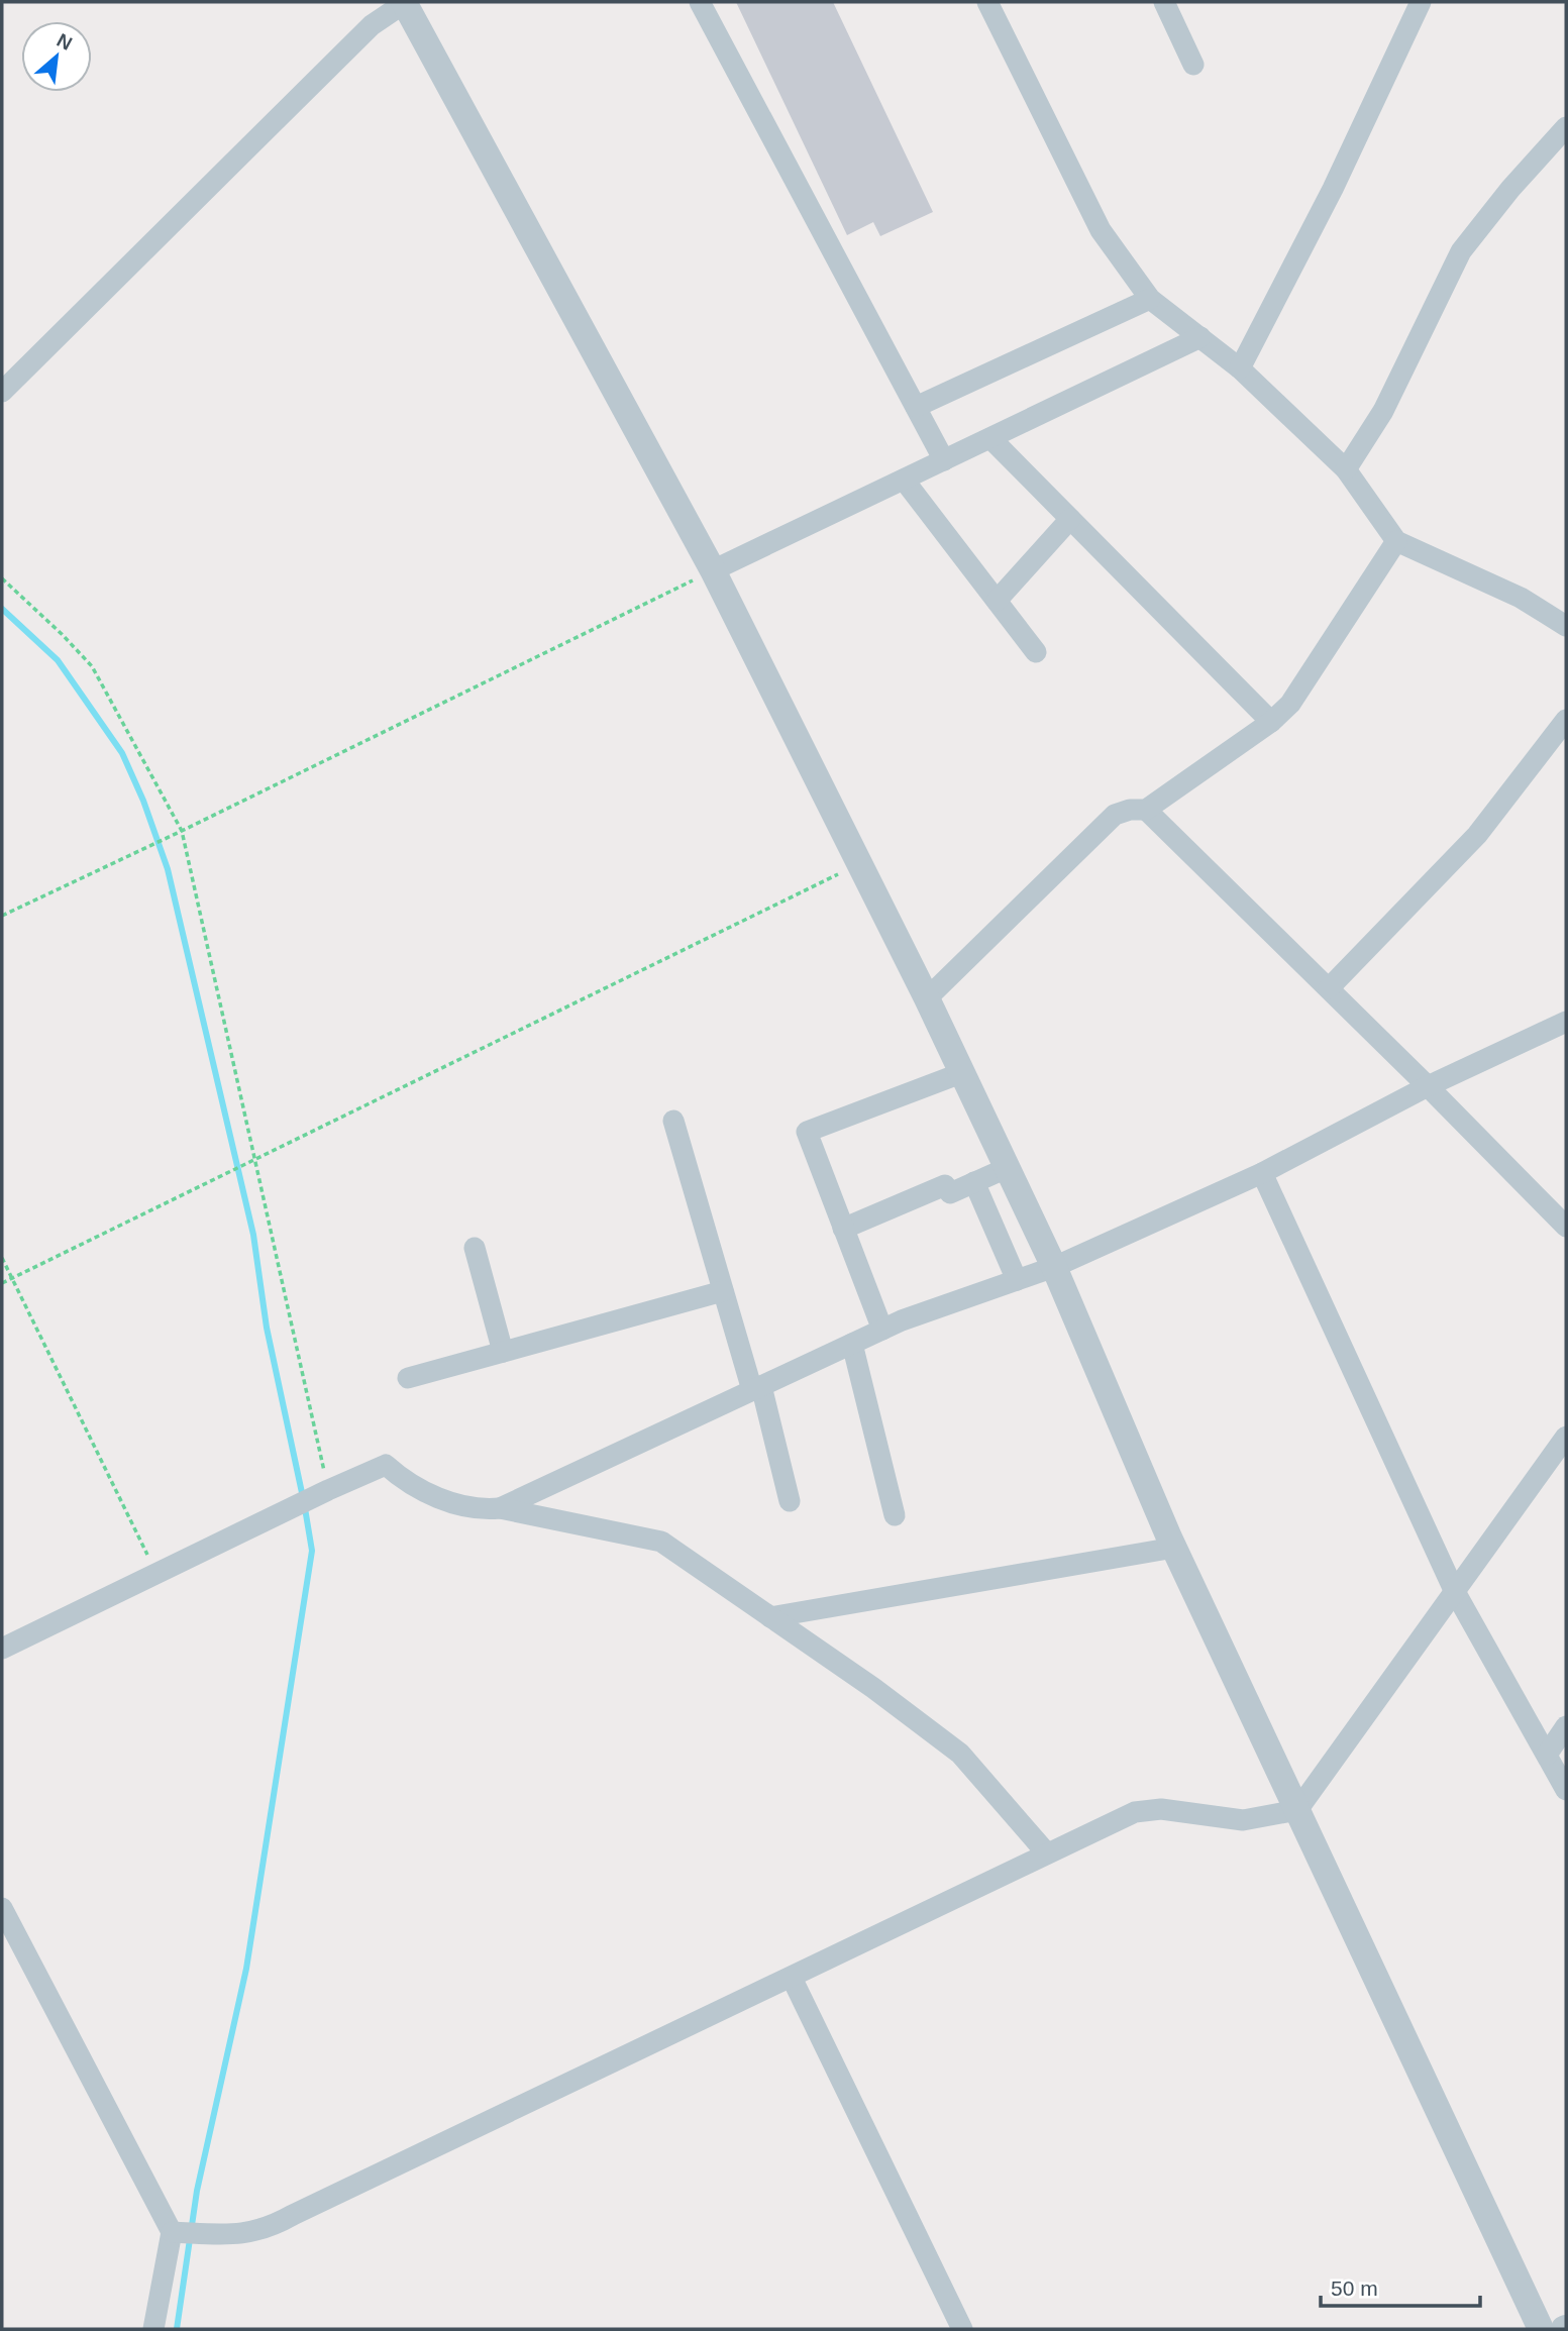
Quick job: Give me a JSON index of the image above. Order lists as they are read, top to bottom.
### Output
{
  "scale_bar": "50 m",
  "north": "top right"
}
